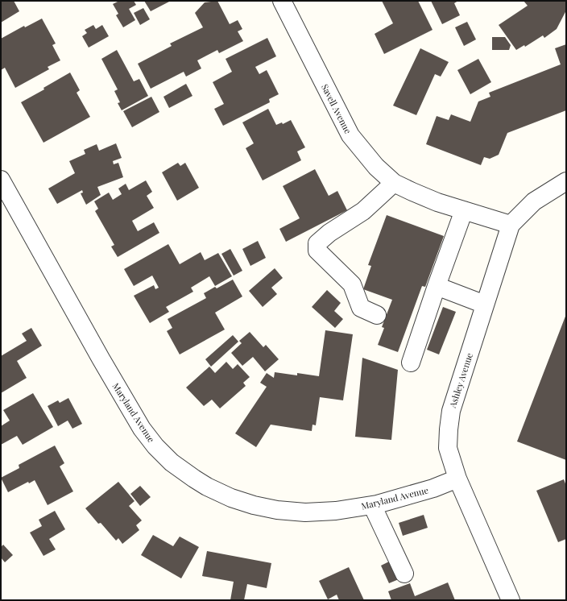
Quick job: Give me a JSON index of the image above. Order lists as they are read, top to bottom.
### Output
{
  "streets": {
    "street": ["Savell Avenue", "Ashley Avenue", "Maryland Avenue"]
  },
  "crossings": [
    ["Savell Avenue", "Ashley Avenue"],
    ["Ashley Avenue", "Maryland Avenue"]
  ]
}
